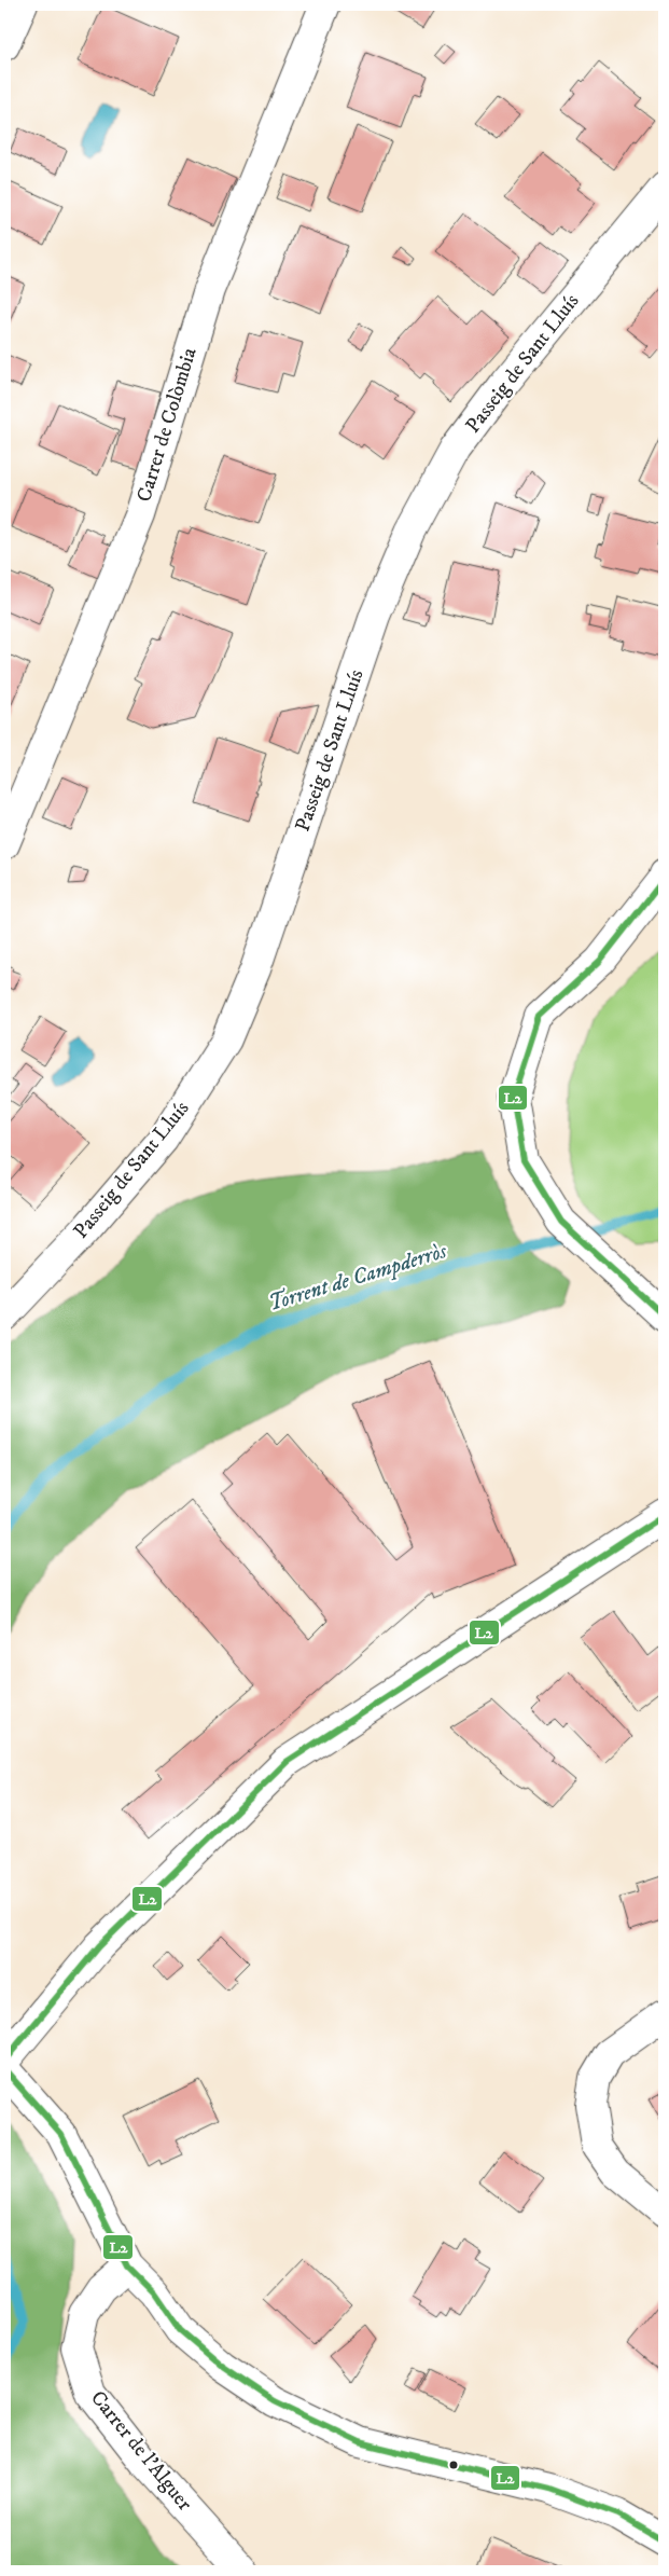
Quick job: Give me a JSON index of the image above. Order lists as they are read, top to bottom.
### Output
{
  "streets": {
    "street": ["Passeig de Sant Lluís", "Carrer de Colòmbia", "Carrer de l'Alguer"]
  },
  "water": ["Torrent de Campderròs"],
  "lines": ["transit line L2"]
}
